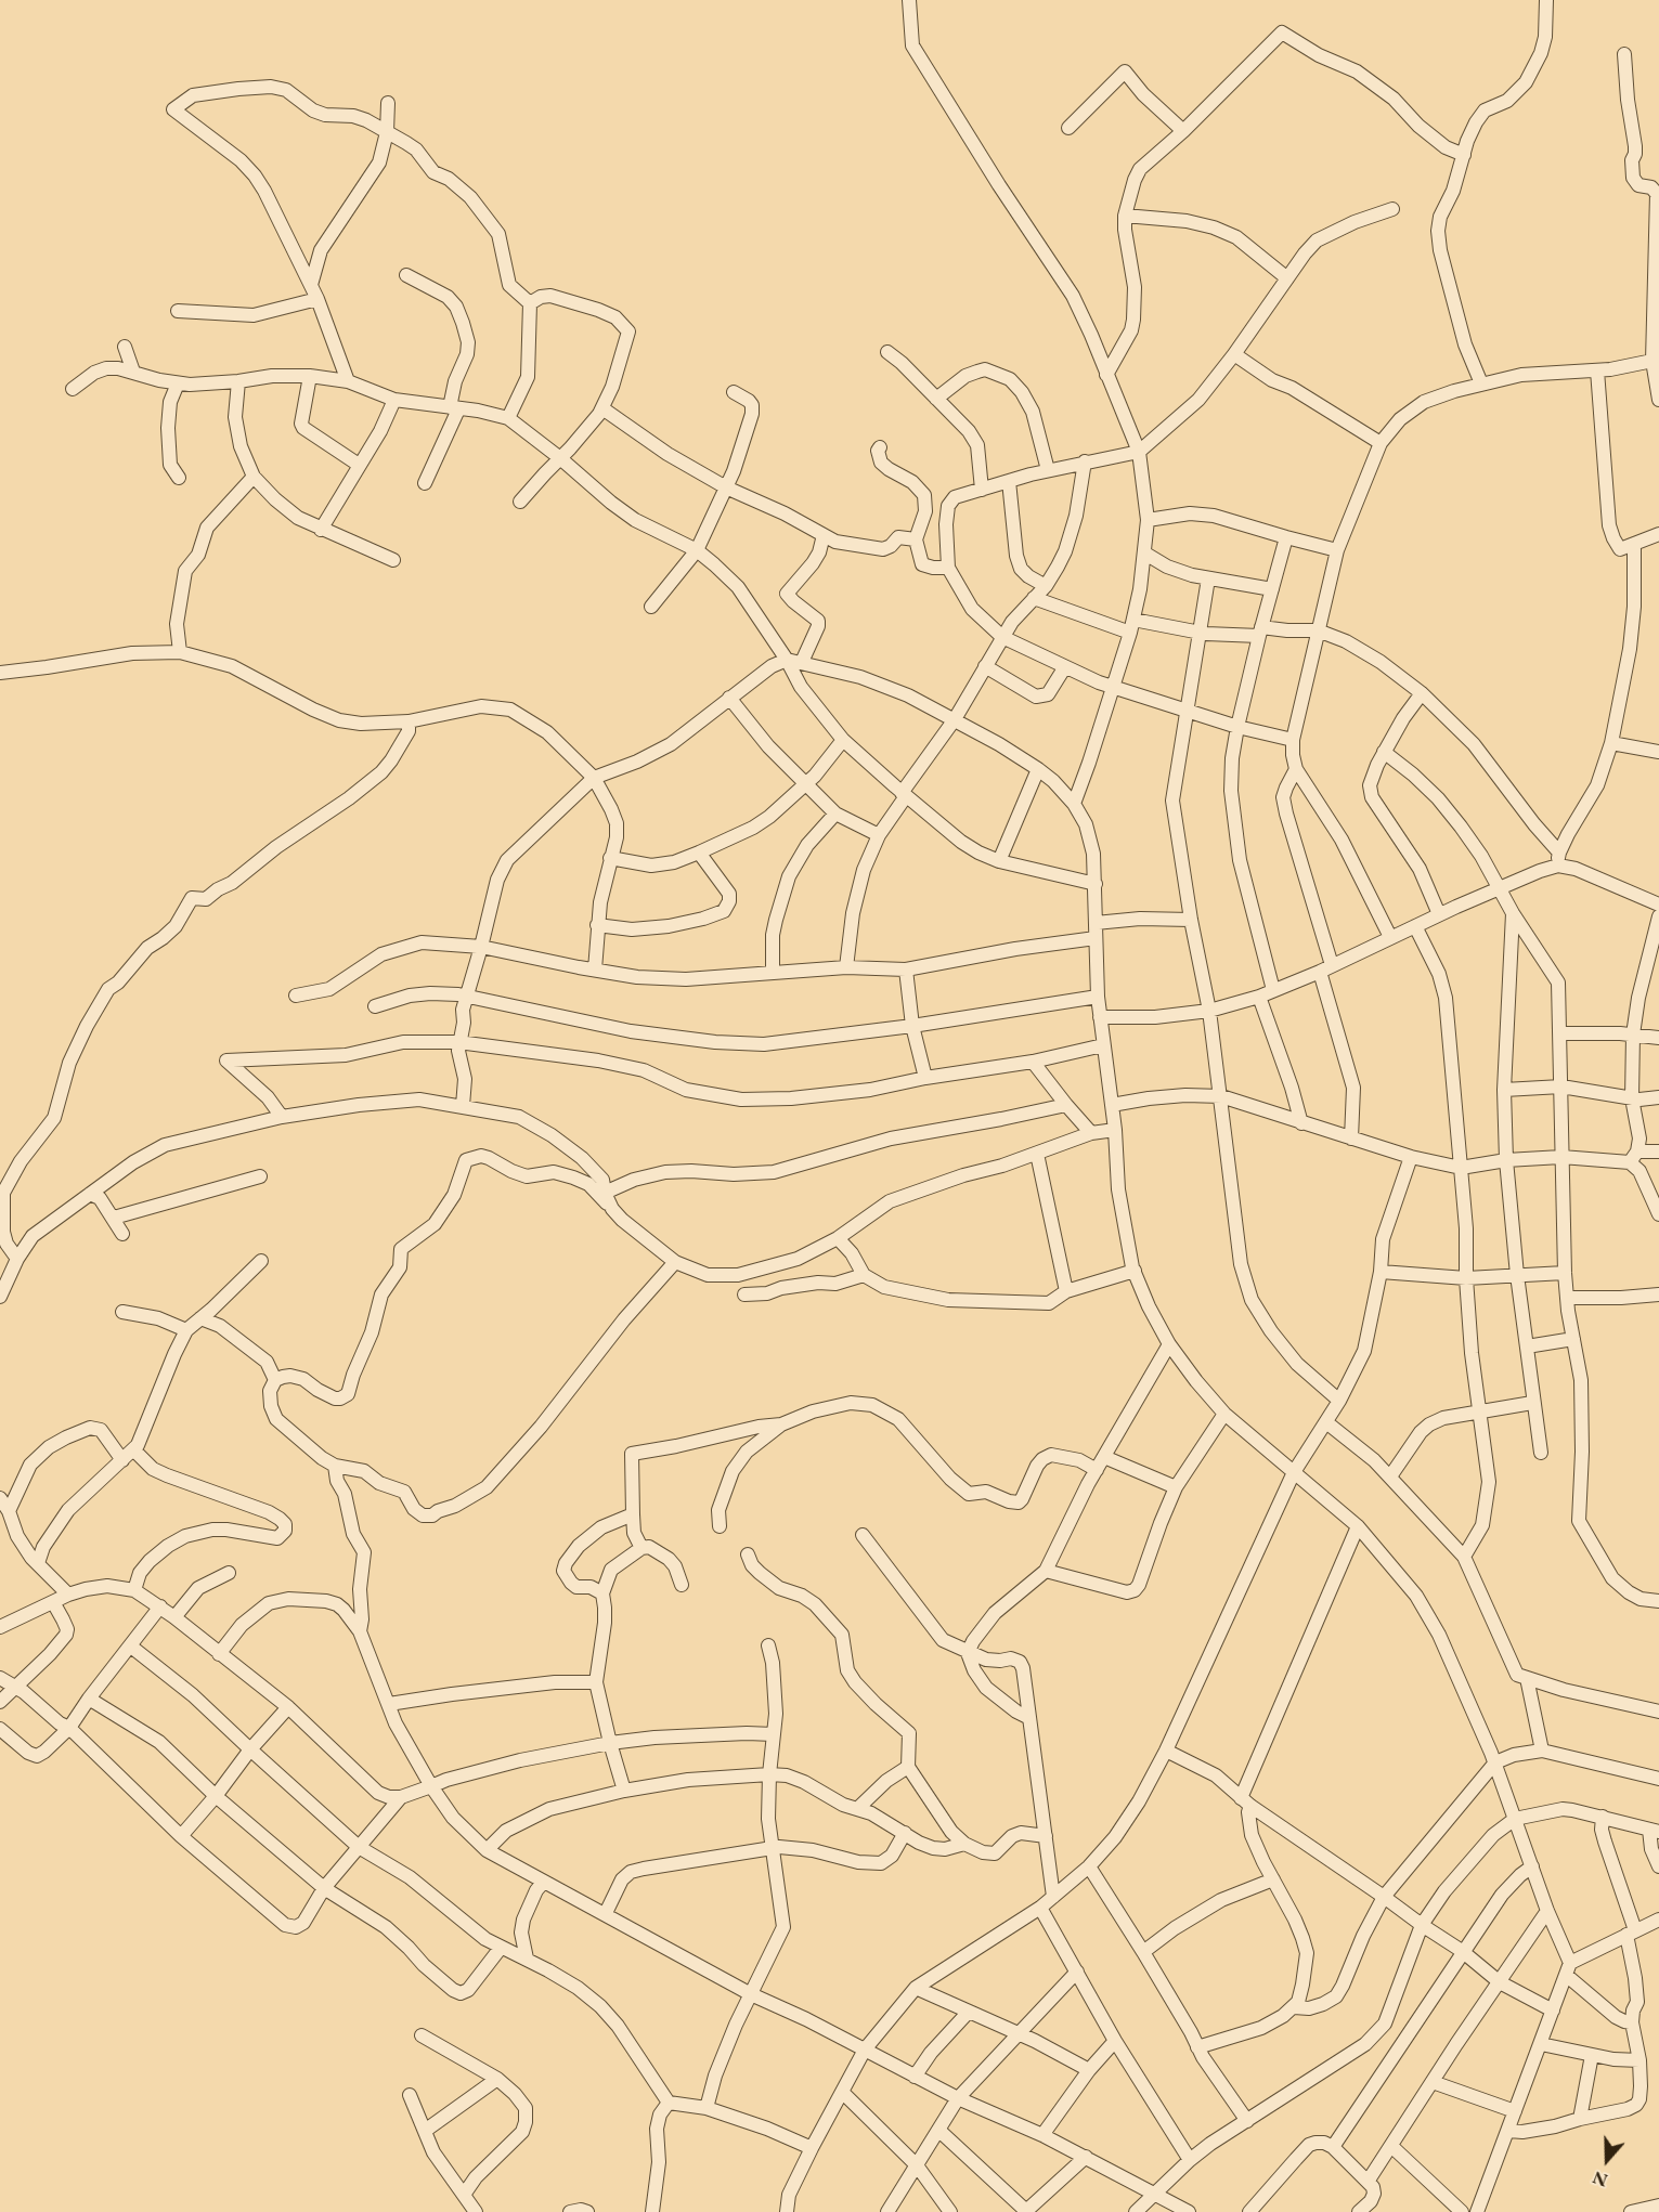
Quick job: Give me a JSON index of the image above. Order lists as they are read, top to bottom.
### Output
{
  "north": "bottom"
}
